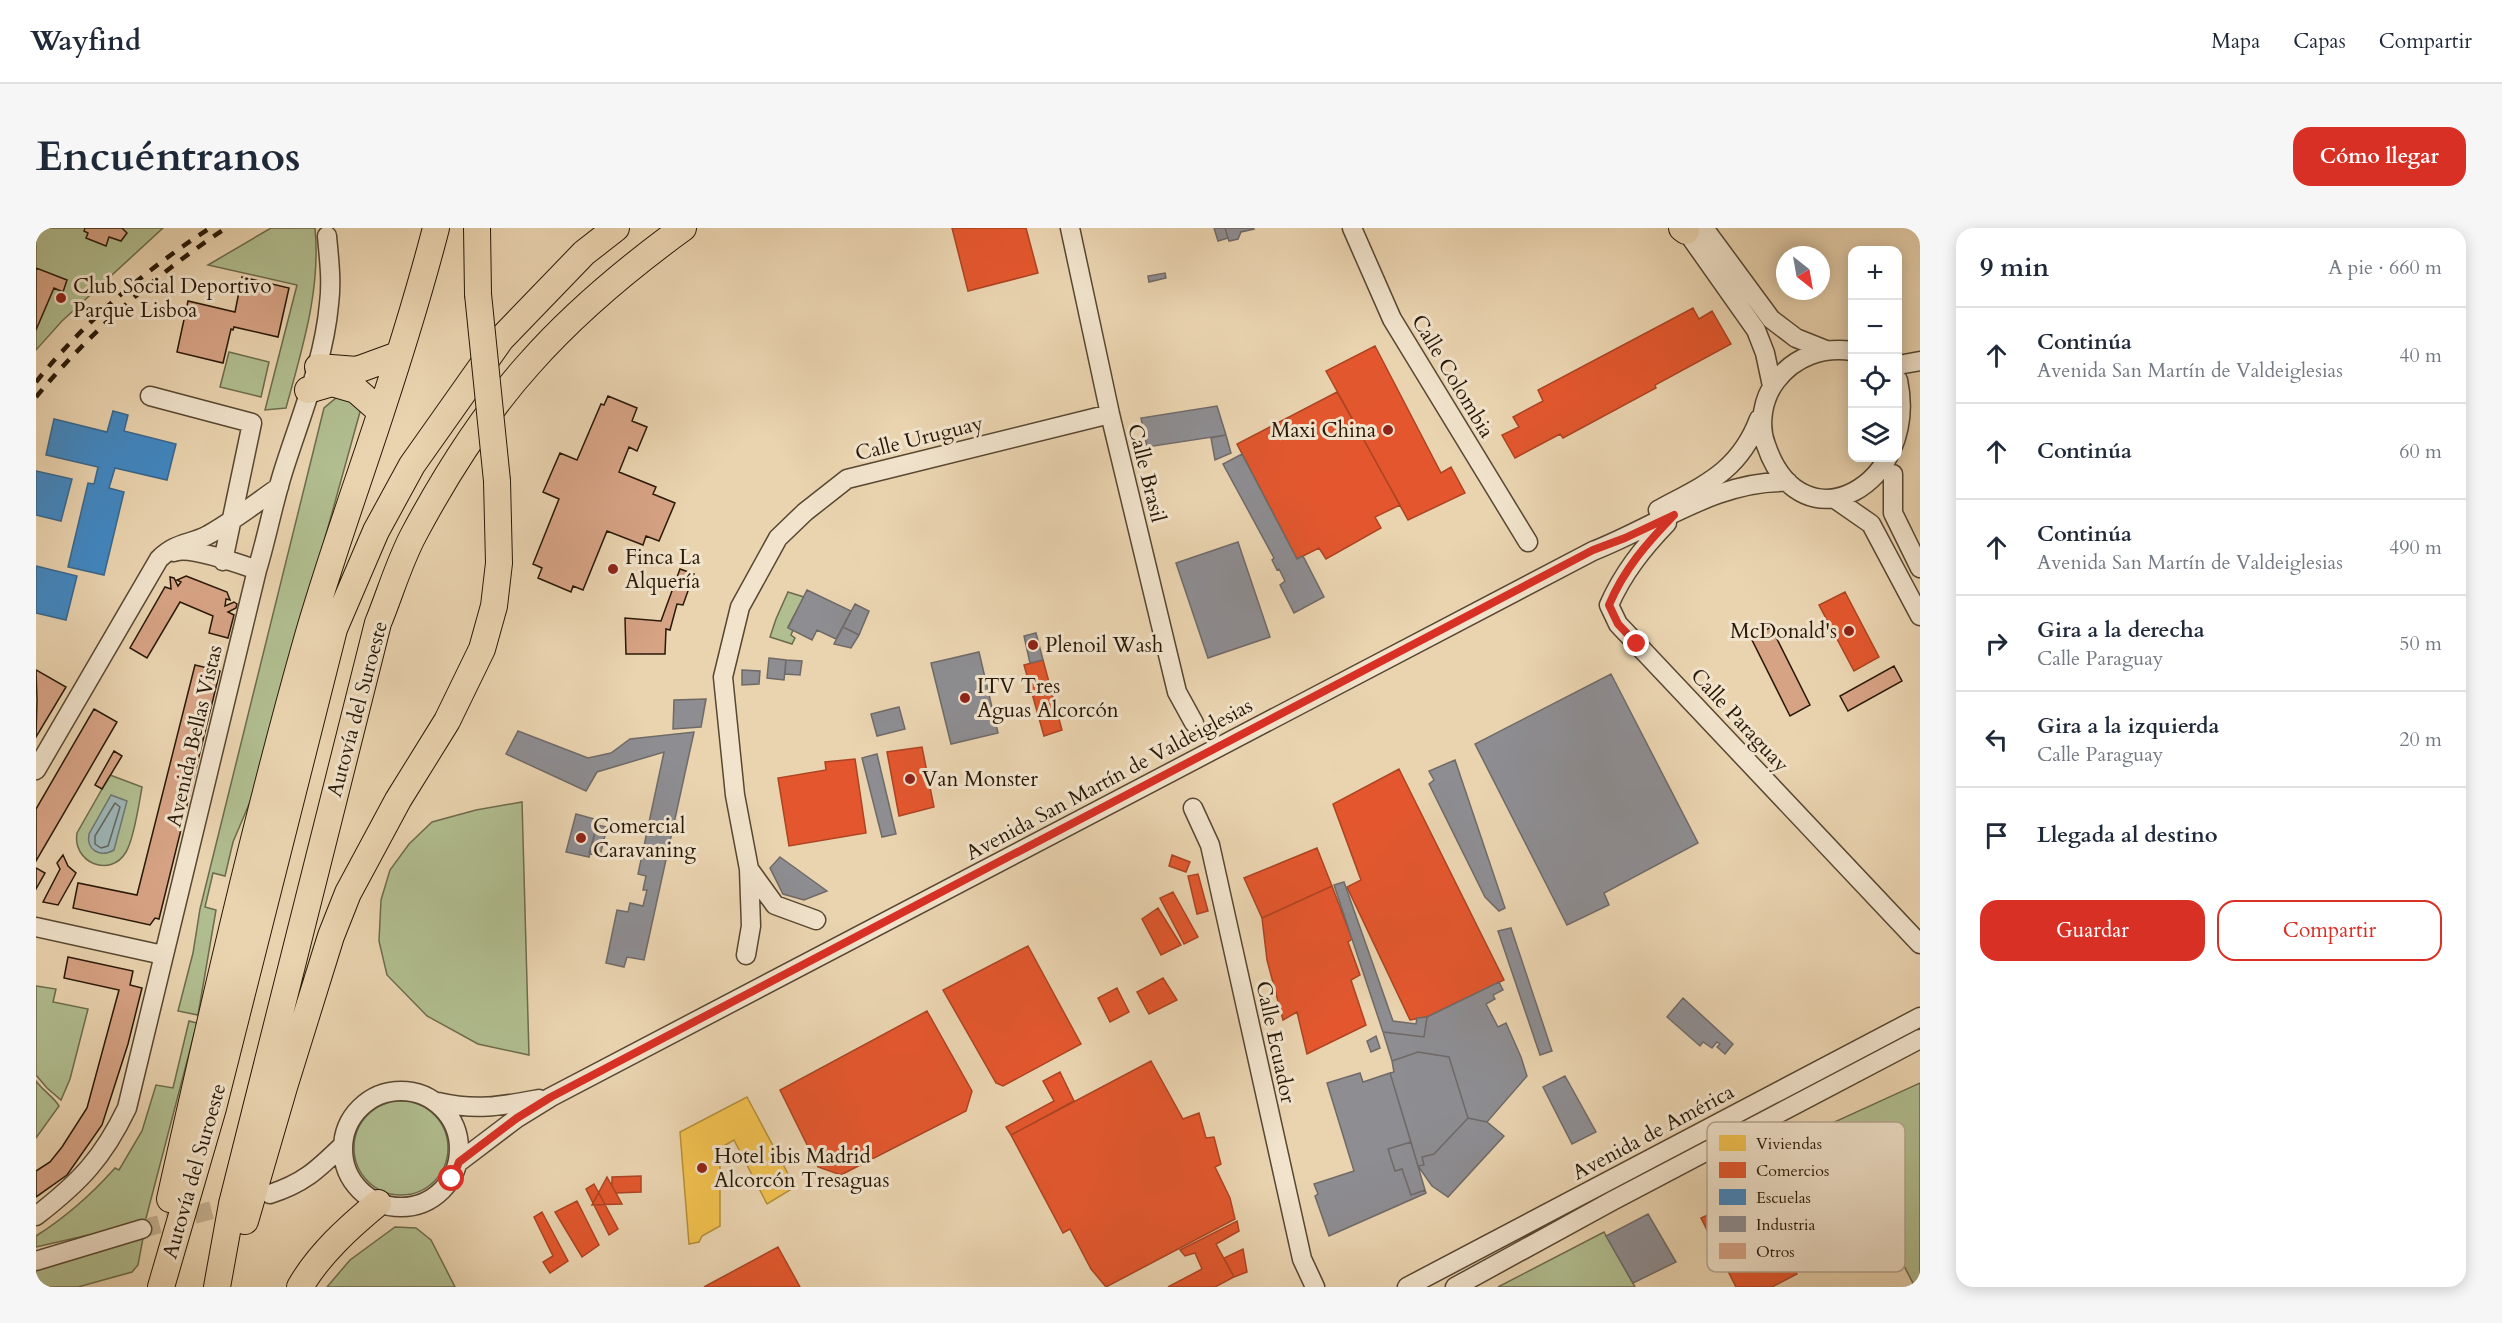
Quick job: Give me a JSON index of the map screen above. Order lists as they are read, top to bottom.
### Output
{
  "streets": {
    "highway": ["Autovía del Suroeste"],
    "street": [
      "Calle Colombia",
      "Calle Uruguay",
      "Calle Brasil",
      "Calle Paraguay",
      "Avenida Bellas Vistas",
      "Avenida San Martín de Valdeiglesias",
      "Calle Ecuador",
      "Avenida de América"
    ]
  },
  "crossings": [
    ["Calle Uruguay", "Calle Brasil"],
    ["Calle Paraguay", "Avenida San Martín de Valdeiglesias"]
  ],
  "places": [
    "Club Social Deportivo Parque Lisboa",
    "Maxi China",
    "Finca La Alquería",
    "McDonald's",
    "Plenoil Wash",
    "ITV Tres Aguas Alcorcón",
    "Van Monster",
    "Comercial Caravaning",
    "Hotel ibis Madrid Alcorcón Tresaguas"
  ],
  "legend": [
    "Viviendas",
    "Comercios",
    "Escuelas",
    "Industria",
    "Otros"
  ],
  "north": "bottom right",
  "page": {
    "header": "Wayfind",
    "nav": ["Mapa", "Capas", "Compartir"],
    "buttons": [
      "Cómo llegar",
      ["Guardar", "Compartir"]
    ],
    "title": "Encuéntranos",
    "heading": ["9 min", "A pie · 660 m"],
    "map_buttons": ["+", "−"],
    "list": [
      ["Continúa", "Avenida San Martín de Valdeiglesias", "40 m"],
      ["Continúa", "60 m"],
      ["Continúa", "Avenida San Martín de Valdeiglesias", "490 m"],
      ["Gira a la derecha", "Calle Paraguay", "50 m"],
      ["Gira a la izquierda", "Calle Paraguay", "20 m"],
      "Llegada al destino"
    ]
  }
}
